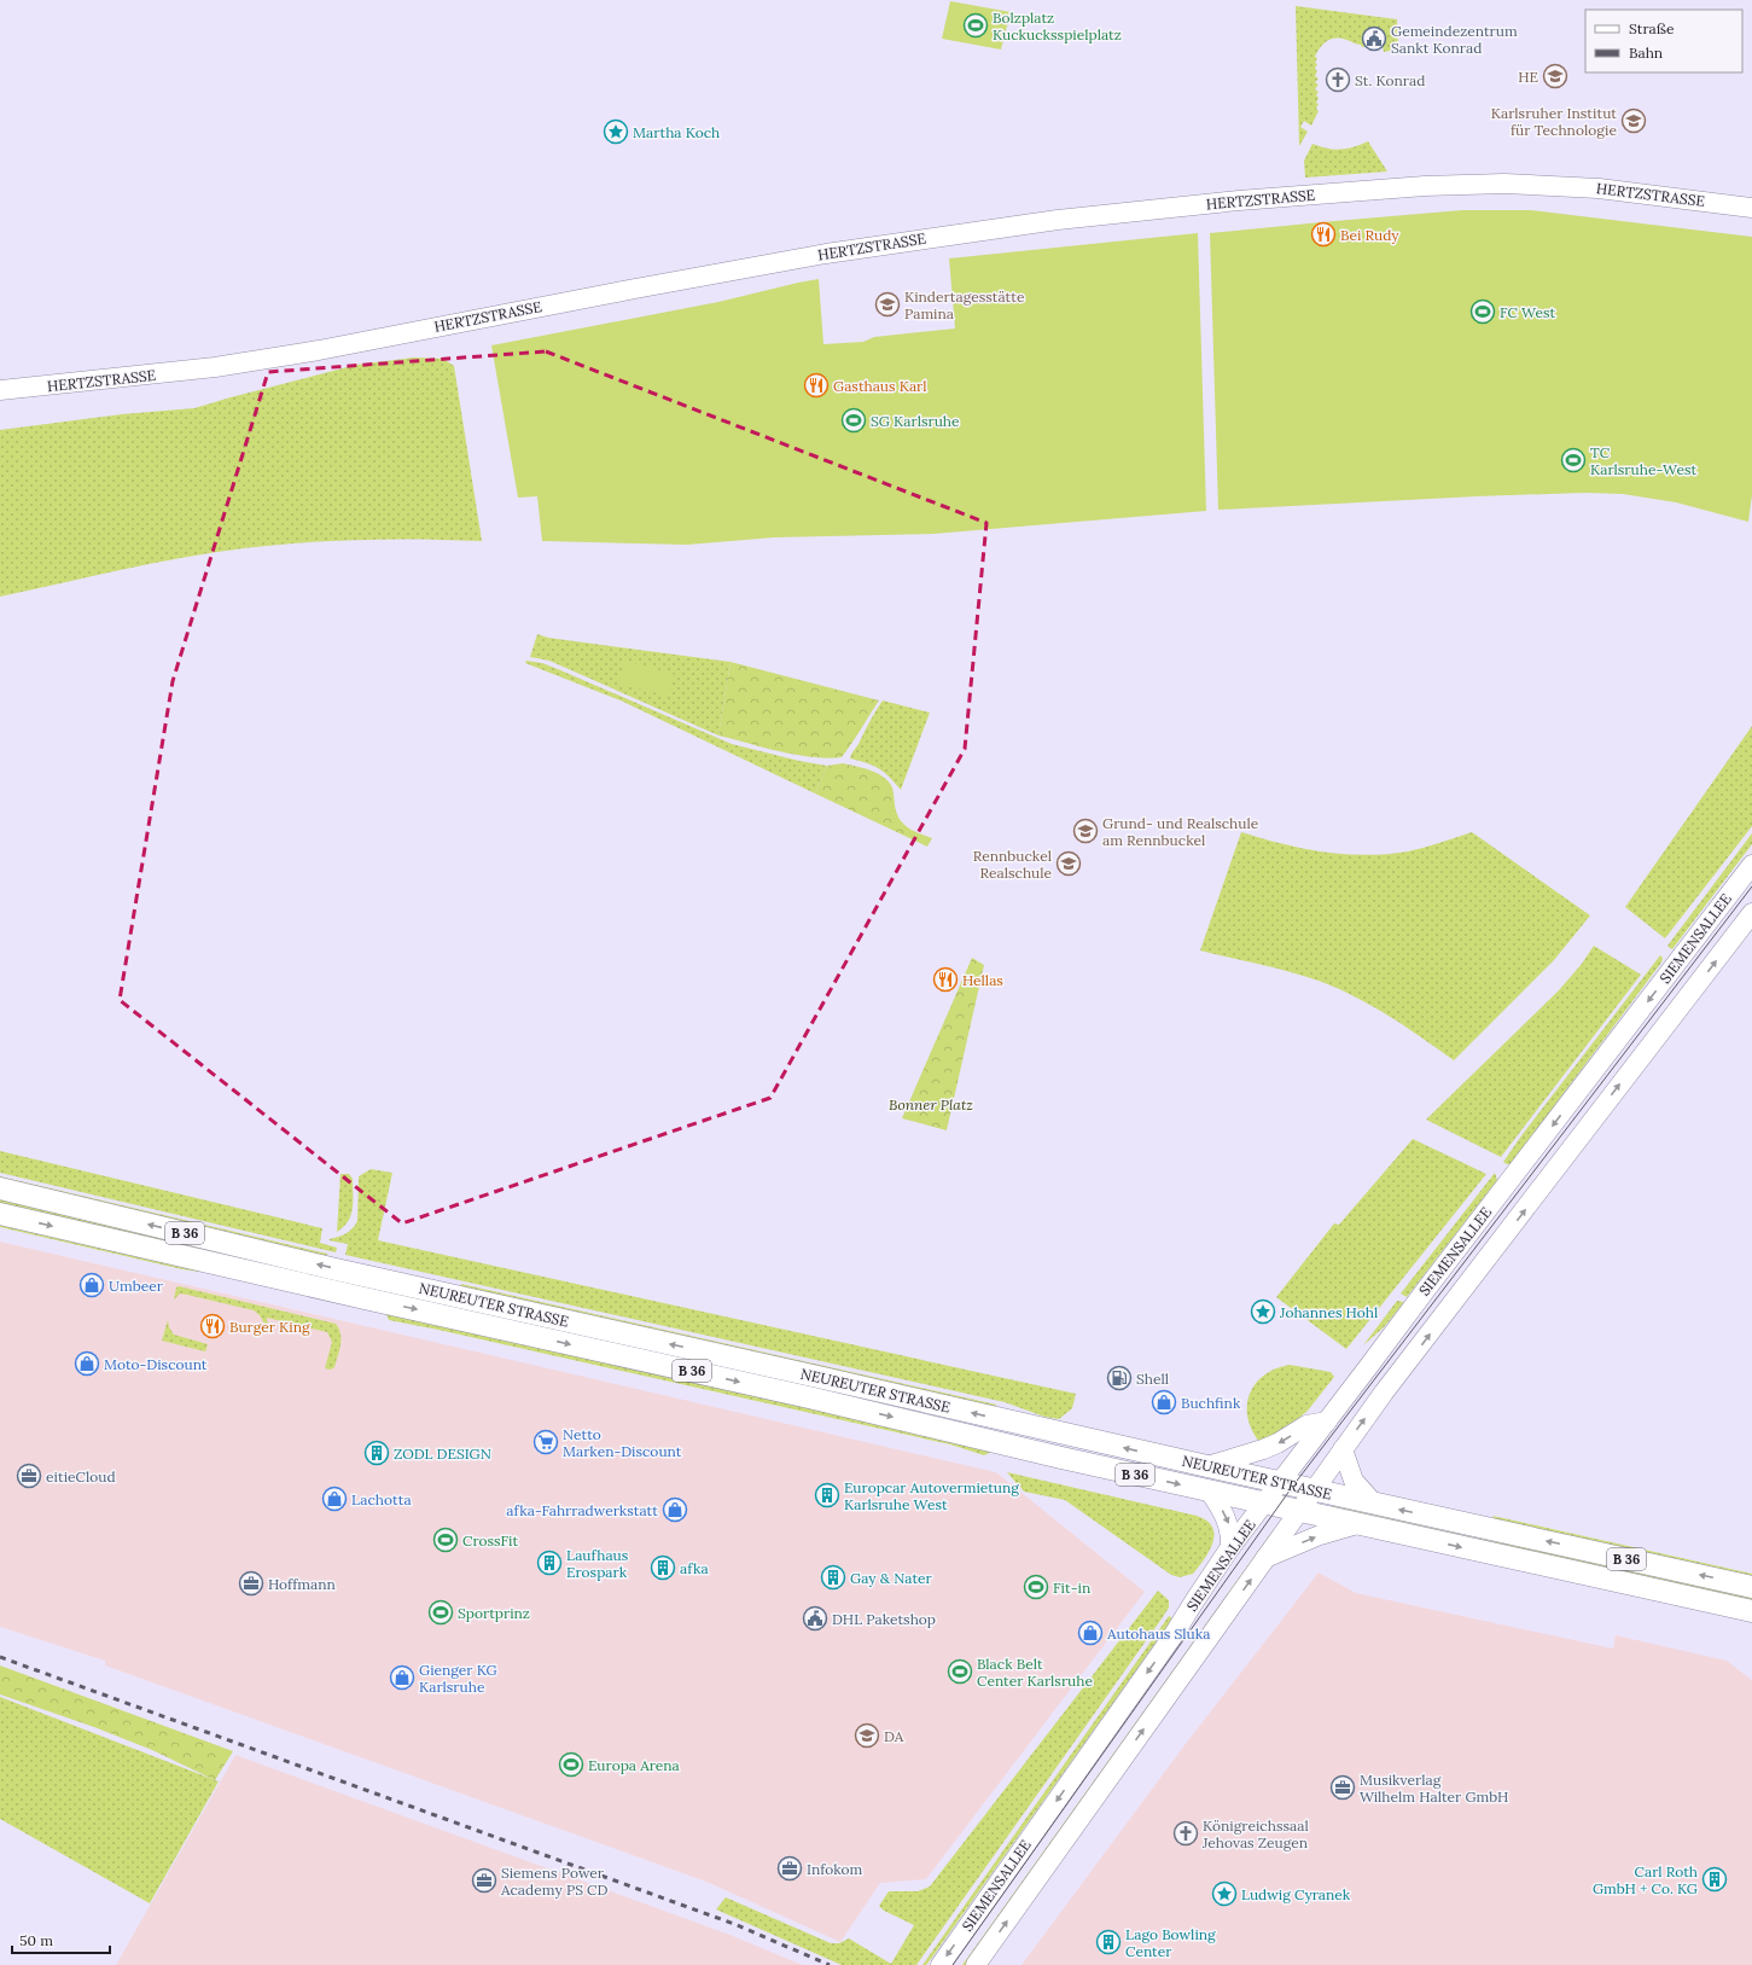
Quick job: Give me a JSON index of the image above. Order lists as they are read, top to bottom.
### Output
{
  "streets": {
    "main road": [
      "HERTZSTRASSE",
      "SIEMENSALLEE",
      "B 36",
      "NEUREUTER STRASSE"
    ]
  },
  "crossings": [
    ["SIEMENSALLEE", "NEUREUTER STRASSE"]
  ],
  "parks": ["Bonner Platz"],
  "places": {
    "sports": [
      "Bolzplatz Kuckucksspielplatz",
      "FC West",
      "SG Karlsruhe",
      "TC Karlsruhe-West",
      "CrossFit",
      "Fit-in",
      "Sportprinz",
      "Black Belt Center Karlsruhe",
      "Europa Arena"
    ],
    "public building": ["Gemeindezentrum Sankt Konrad", "DHL Paketshop"],
    "school or university": [
      "HE",
      "Karlsruher Institut für Technologie",
      "Kindertagesstätte Pamina",
      "Grund- und Realschule am Rennbuckel",
      "Rennbuckel Realschule",
      "DA"
    ],
    "church": ["St. Konrad", "Königreichssaal Jehovas Zeugen"],
    "place": ["Martha Koch", "Johannes Hohl", "Ludwig Cyranek"],
    "restaurant": [
      "Bei Rudy",
      "Gasthaus Karl",
      "Hellas",
      "Burger King"
    ],
    "shop": [
      "Umbeer",
      "Moto-Discount",
      "Buchfink",
      "Lachotta",
      "afka-Fahrradwerkstatt",
      "Autohaus Sluka",
      "Gienger KG Karlsruhe"
    ],
    "fuel station": ["Shell"],
    "supermarket": ["Netto Marken-Discount"],
    "building": [
      "ZODL DESIGN",
      "Europcar Autovermietung Karlsruhe West",
      "Laufhaus Erospark",
      "afka",
      "Gay & Nater",
      "Carl Roth GmbH + Co. KG",
      "Lago Bowling Center"
    ],
    "office": [
      "eitieCloud",
      "Hoffmann",
      "Musikverlag Wilhelm Halter GmbH",
      "Infokom",
      "Siemens Power Academy PS CD"
    ]
  },
  "legend": ["Straße", "Bahn"],
  "scale_bar": "50 m"
}
